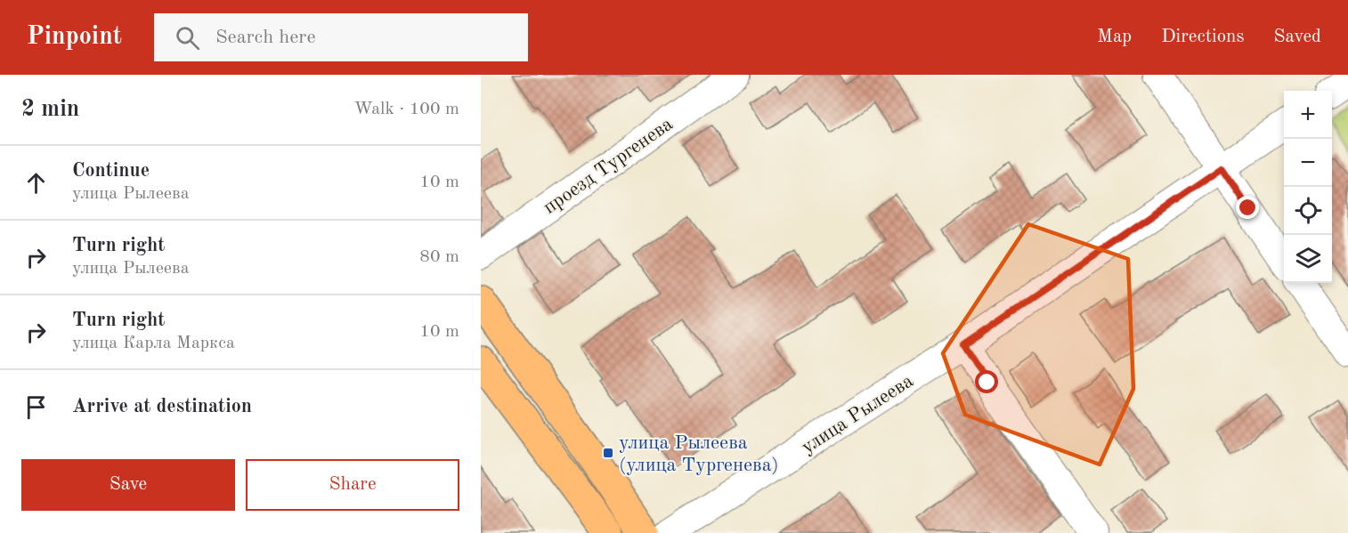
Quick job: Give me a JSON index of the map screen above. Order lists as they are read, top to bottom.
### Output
{
  "streets": {
    "street": ["проезд Тургенева", "улица Рылеева"]
  },
  "places": {
    "transit": ["улица Рылеева (улица Тургенева)"]
  },
  "page": {
    "header": "Pinpoint",
    "search": "Search here",
    "nav": ["Map", "Directions", "Saved"],
    "heading": ["2 min", "Walk · 100 m"],
    "map_buttons": ["+", "−"],
    "list": [
      ["Continue", "улица Рылеева", "10 m"],
      ["Turn right", "улица Рылеева", "80 m"],
      ["Turn right", "улица Карла Маркса", "10 m"],
      "Arrive at destination"
    ],
    "buttons": ["Save", "Share"]
  }
}
